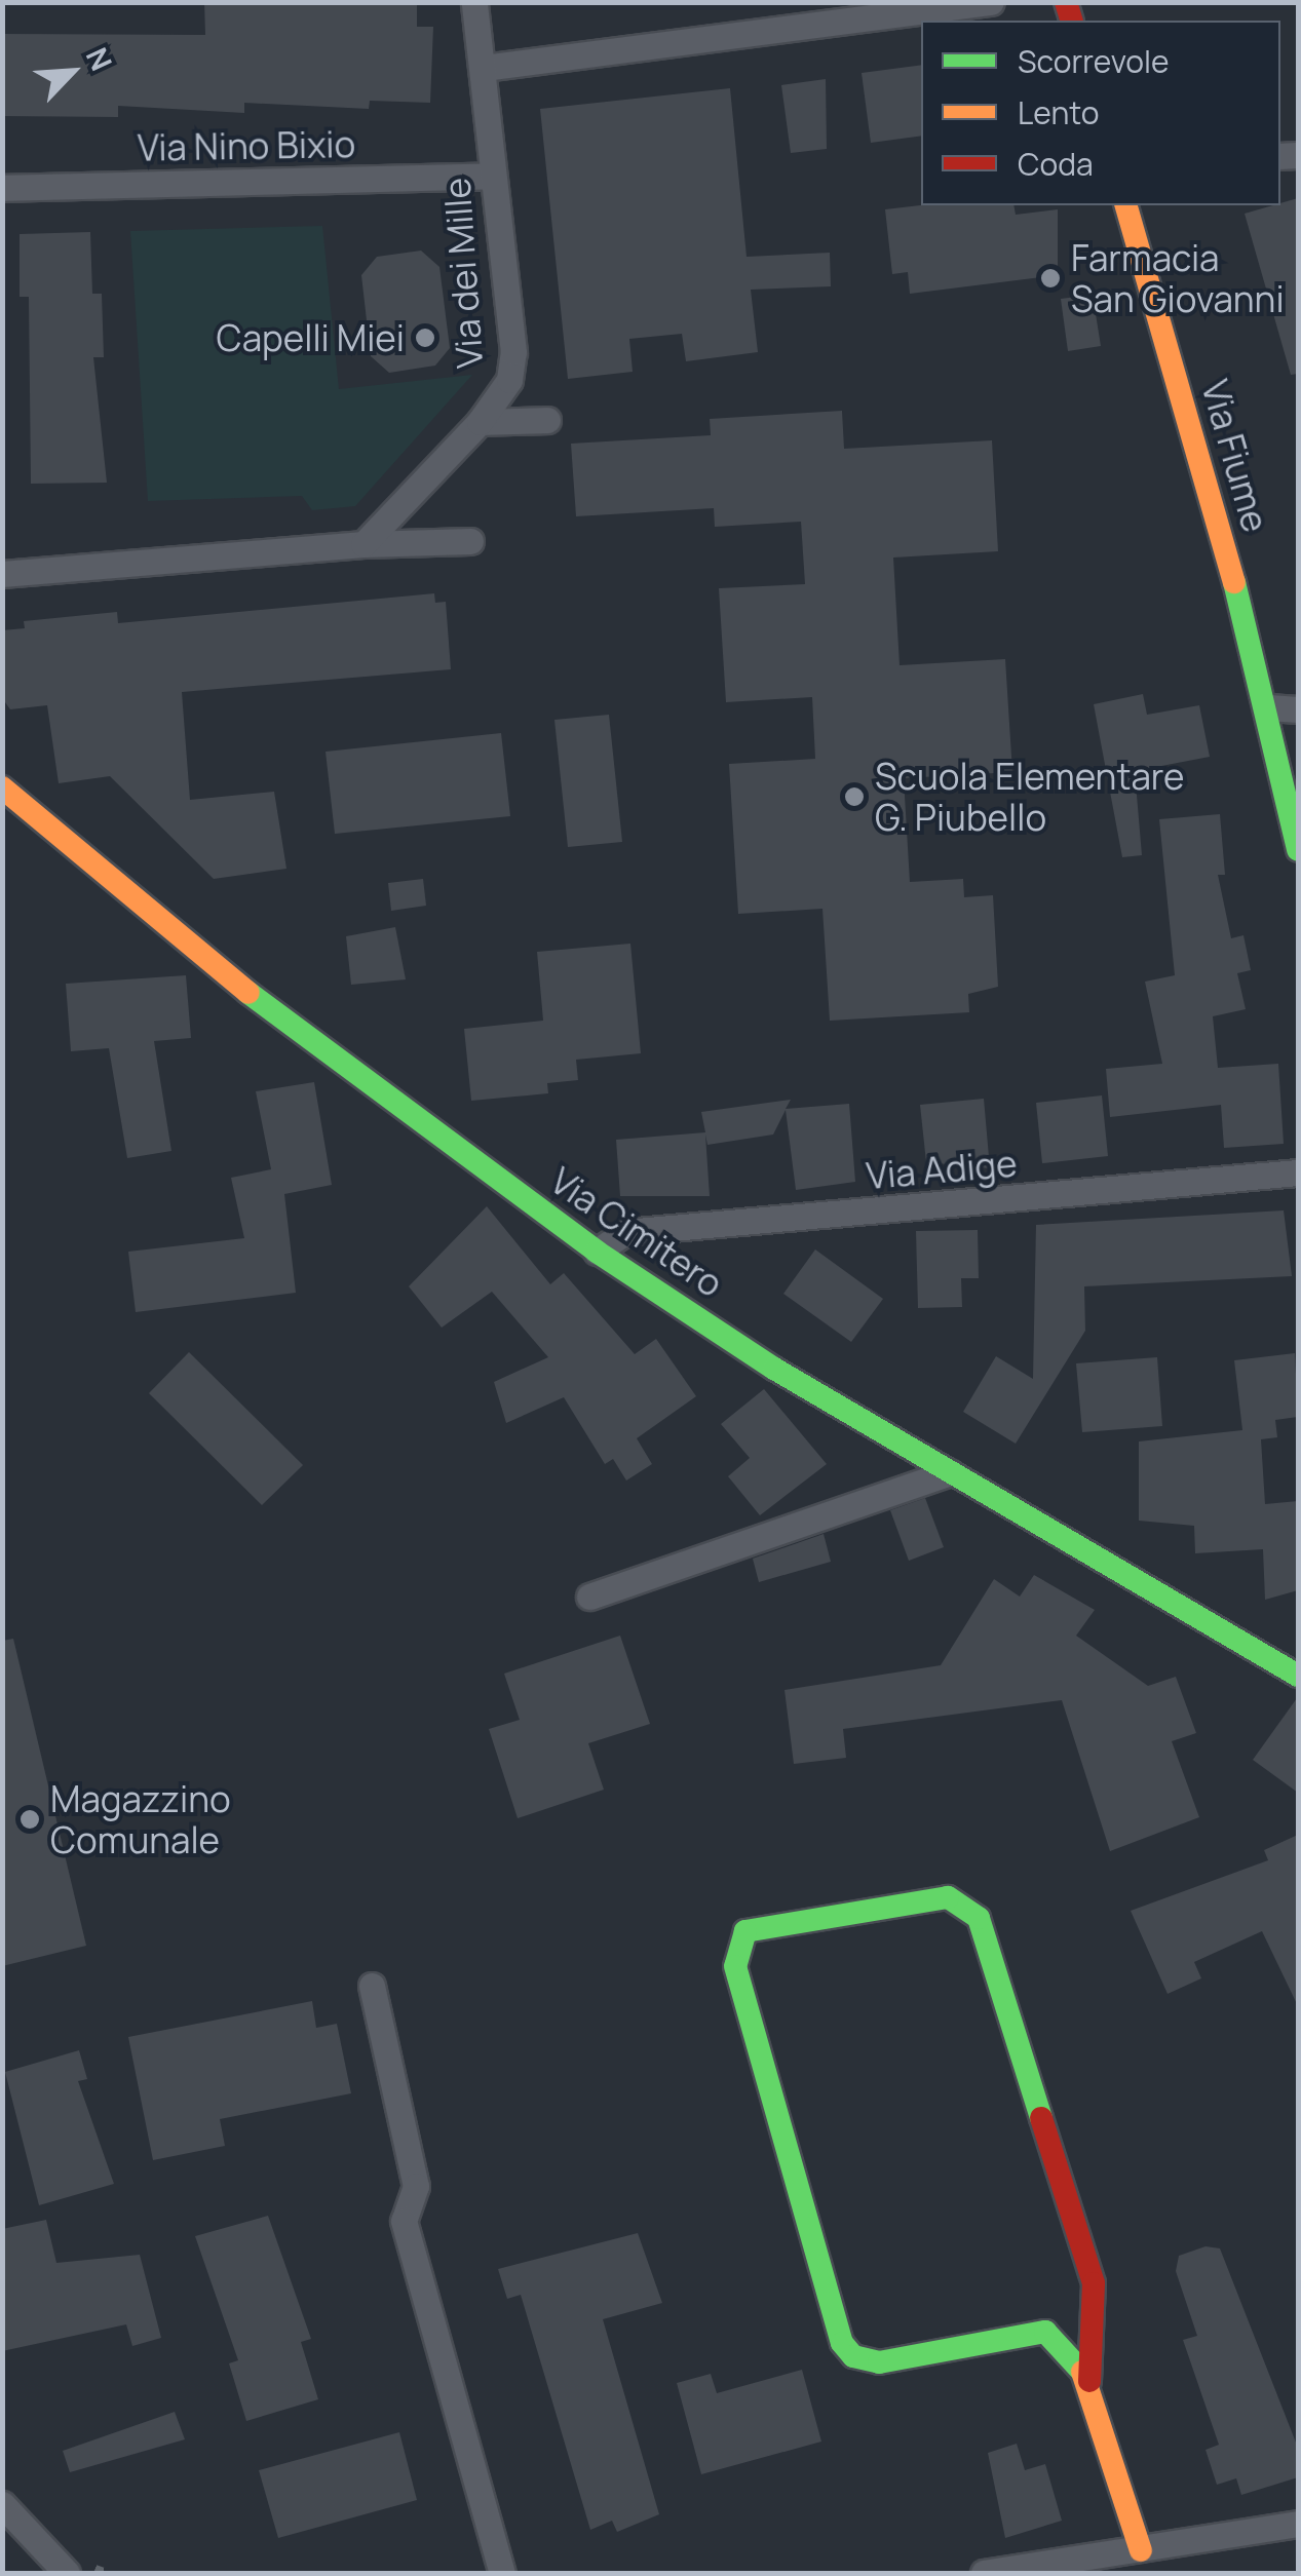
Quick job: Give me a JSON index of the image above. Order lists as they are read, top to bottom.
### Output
{
  "streets": {
    "street": [
      "Via Nino Bixio",
      "Via dei Mille",
      "Via Fiume",
      "Via Adige",
      "Via Cimitero"
    ]
  },
  "crossings": [
    ["Via Nino Bixio", "Via dei Mille"],
    ["Via Adige", "Via Cimitero"]
  ],
  "places": [
    "Farmacia San Giovanni",
    "Capelli Miei",
    "Scuola Elementare G. Piubello",
    "Magazzino Comunale"
  ],
  "legend": ["Scorrevole", "Lento", "Coda"],
  "north": "top right"
}
